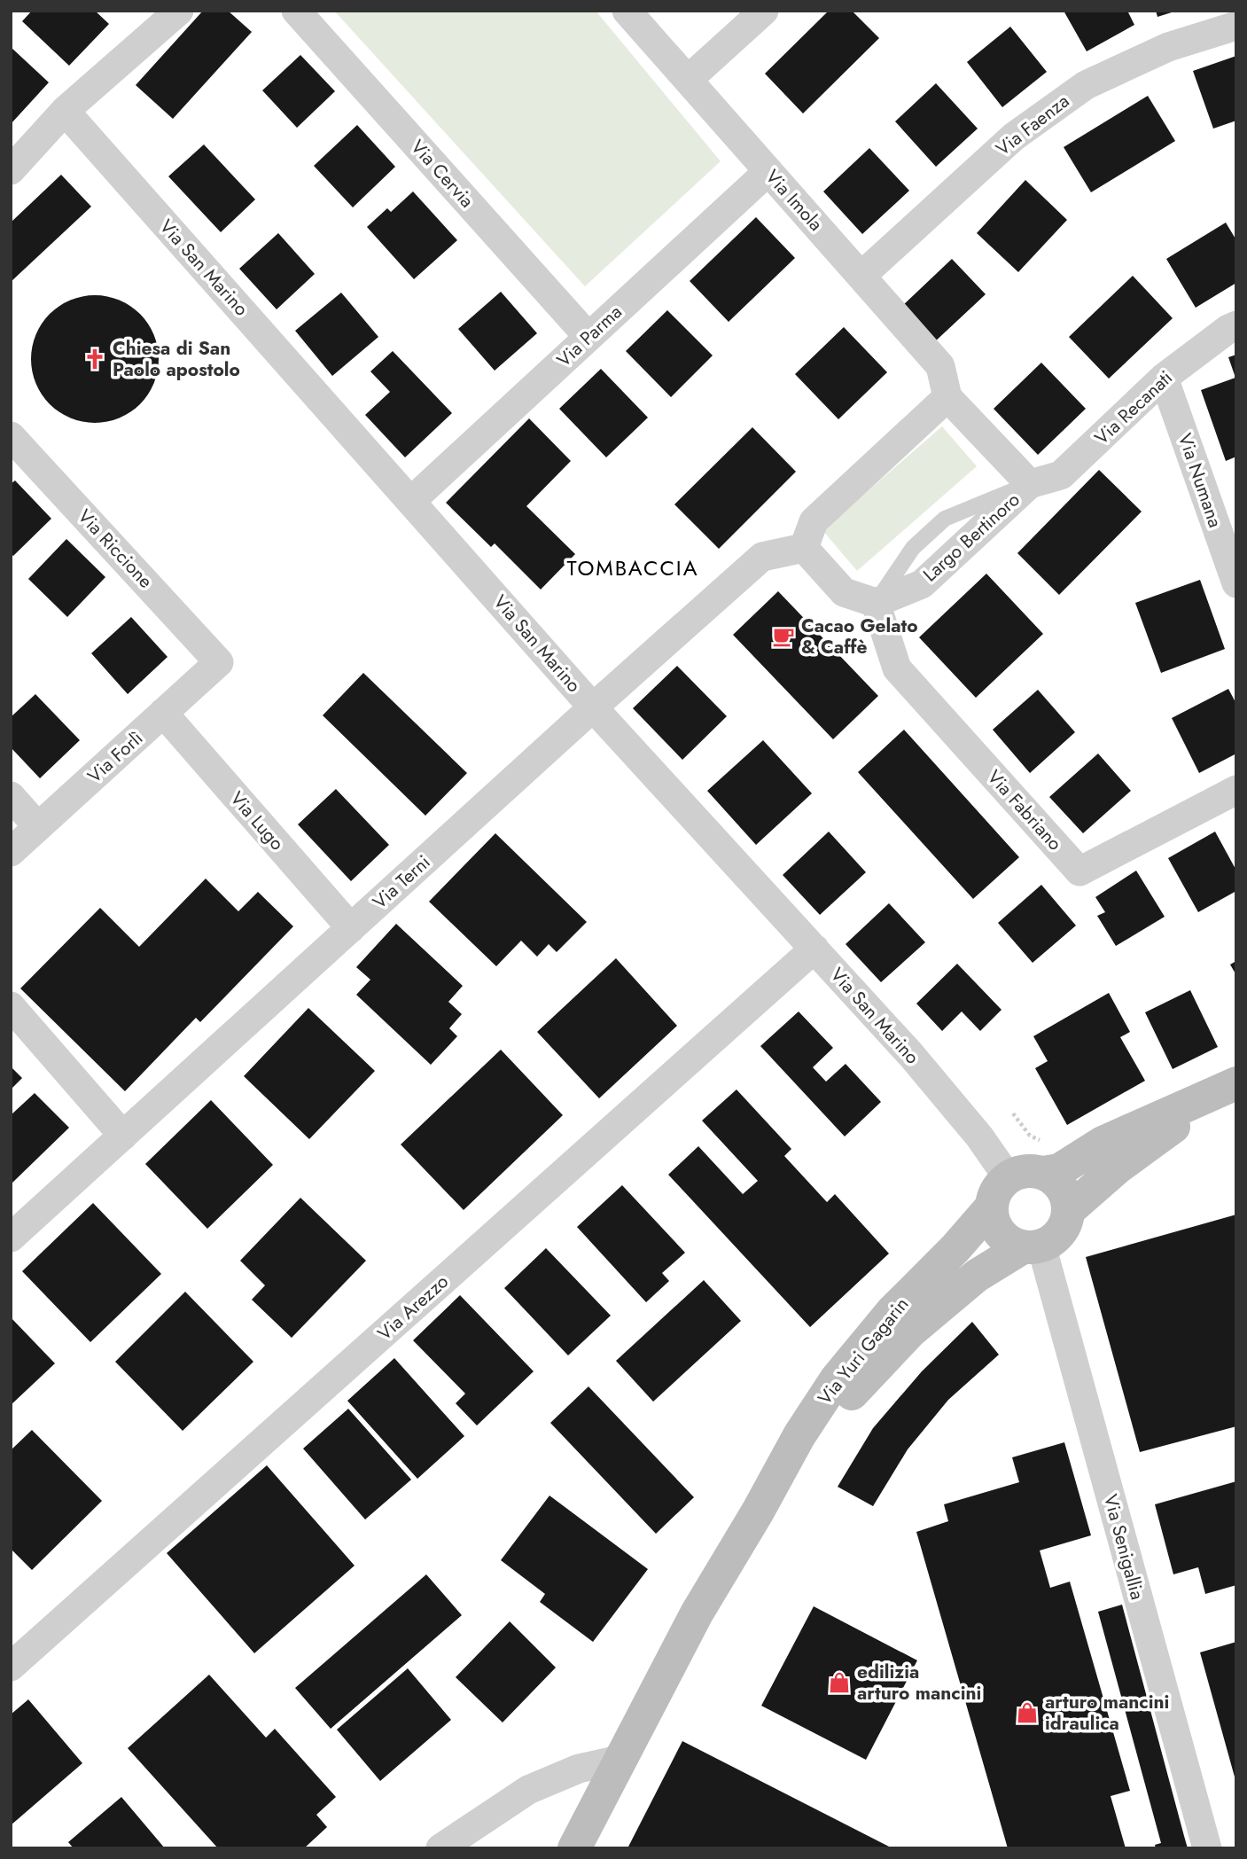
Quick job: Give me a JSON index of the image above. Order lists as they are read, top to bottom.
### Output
{
  "streets": {
    "main road": ["Via Yuri Gagarin"],
    "street": [
      "Via Faenza",
      "Via Cervia",
      "Via Imola",
      "Via San Marino",
      "Via Parma",
      "Via Recanati",
      "Via Numana",
      "Largo Bertinoro",
      "Via Riccione",
      "Via Forlì",
      "Via Fabriano",
      "Via Lugo",
      "Via Terni",
      "Via Arezzo",
      "Via Senigallia"
    ]
  },
  "crossings": [
    ["Via Faenza", "Via Imola"],
    ["Via Cervia", "Via Parma"],
    ["Via Imola", "Via Parma"],
    ["Via Imola", "Largo Bertinoro"],
    ["Via San Marino", "Via Parma"],
    ["Via San Marino", "Via Terni"],
    ["Via San Marino", "Via Arezzo"],
    ["Via San Marino", "Via Yuri Gagarin"],
    ["Via San Marino", "Via Senigallia"],
    ["Via Recanati", "Via Numana"],
    ["Via Recanati", "Largo Bertinoro"],
    ["Largo Bertinoro", "Via Fabriano"],
    ["Via Riccione", "Via Forlì"],
    ["Via Forlì", "Via Lugo"],
    ["Via Lugo", "Via Terni"],
    ["Via Yuri Gagarin", "Via Senigallia"]
  ],
  "districts": ["TOMBACCIA"],
  "places": {
    "church": ["Chiesa di San Paolo apostolo"],
    "cafe": ["Cacao Gelato & Caffè"],
    "shop": ["edilizia arturo mancini", "arturo mancini idraulica"]
  }
}
